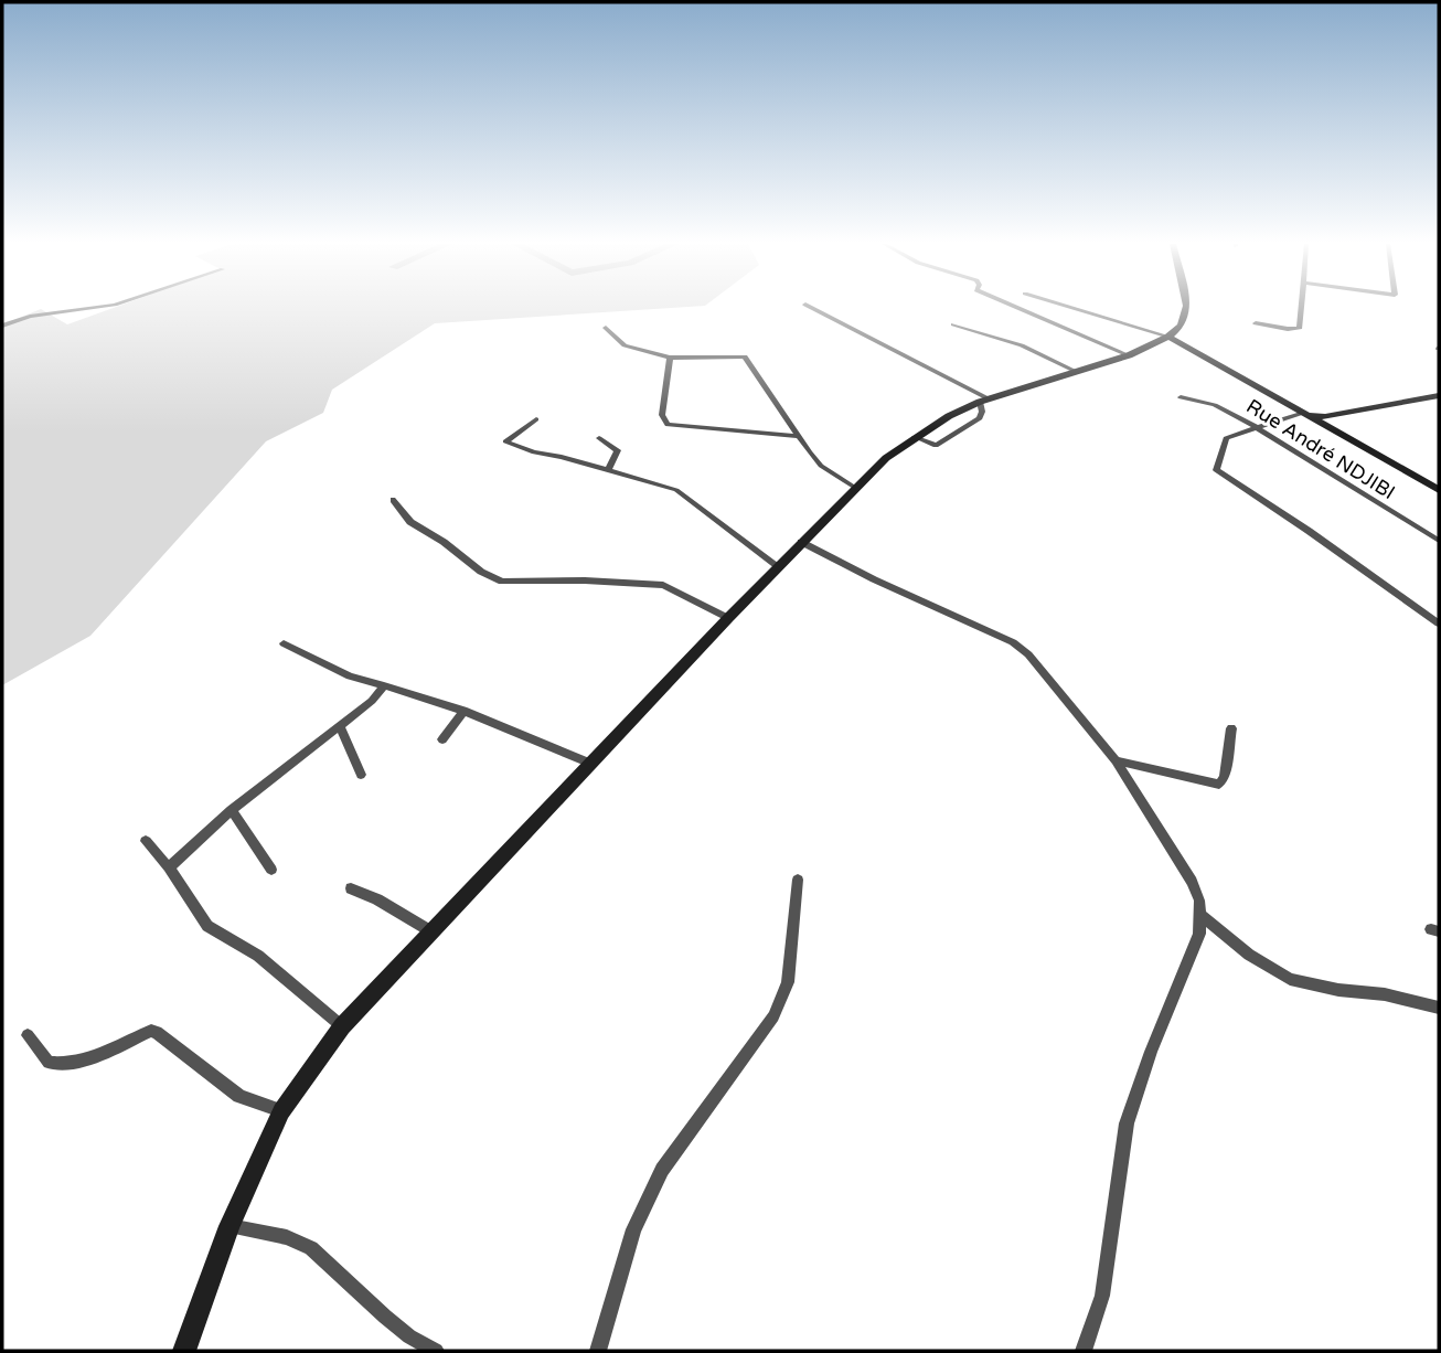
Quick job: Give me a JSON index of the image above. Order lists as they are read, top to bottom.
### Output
{
  "streets": {
    "street": ["Rue André NDJIBI"]
  }
}
